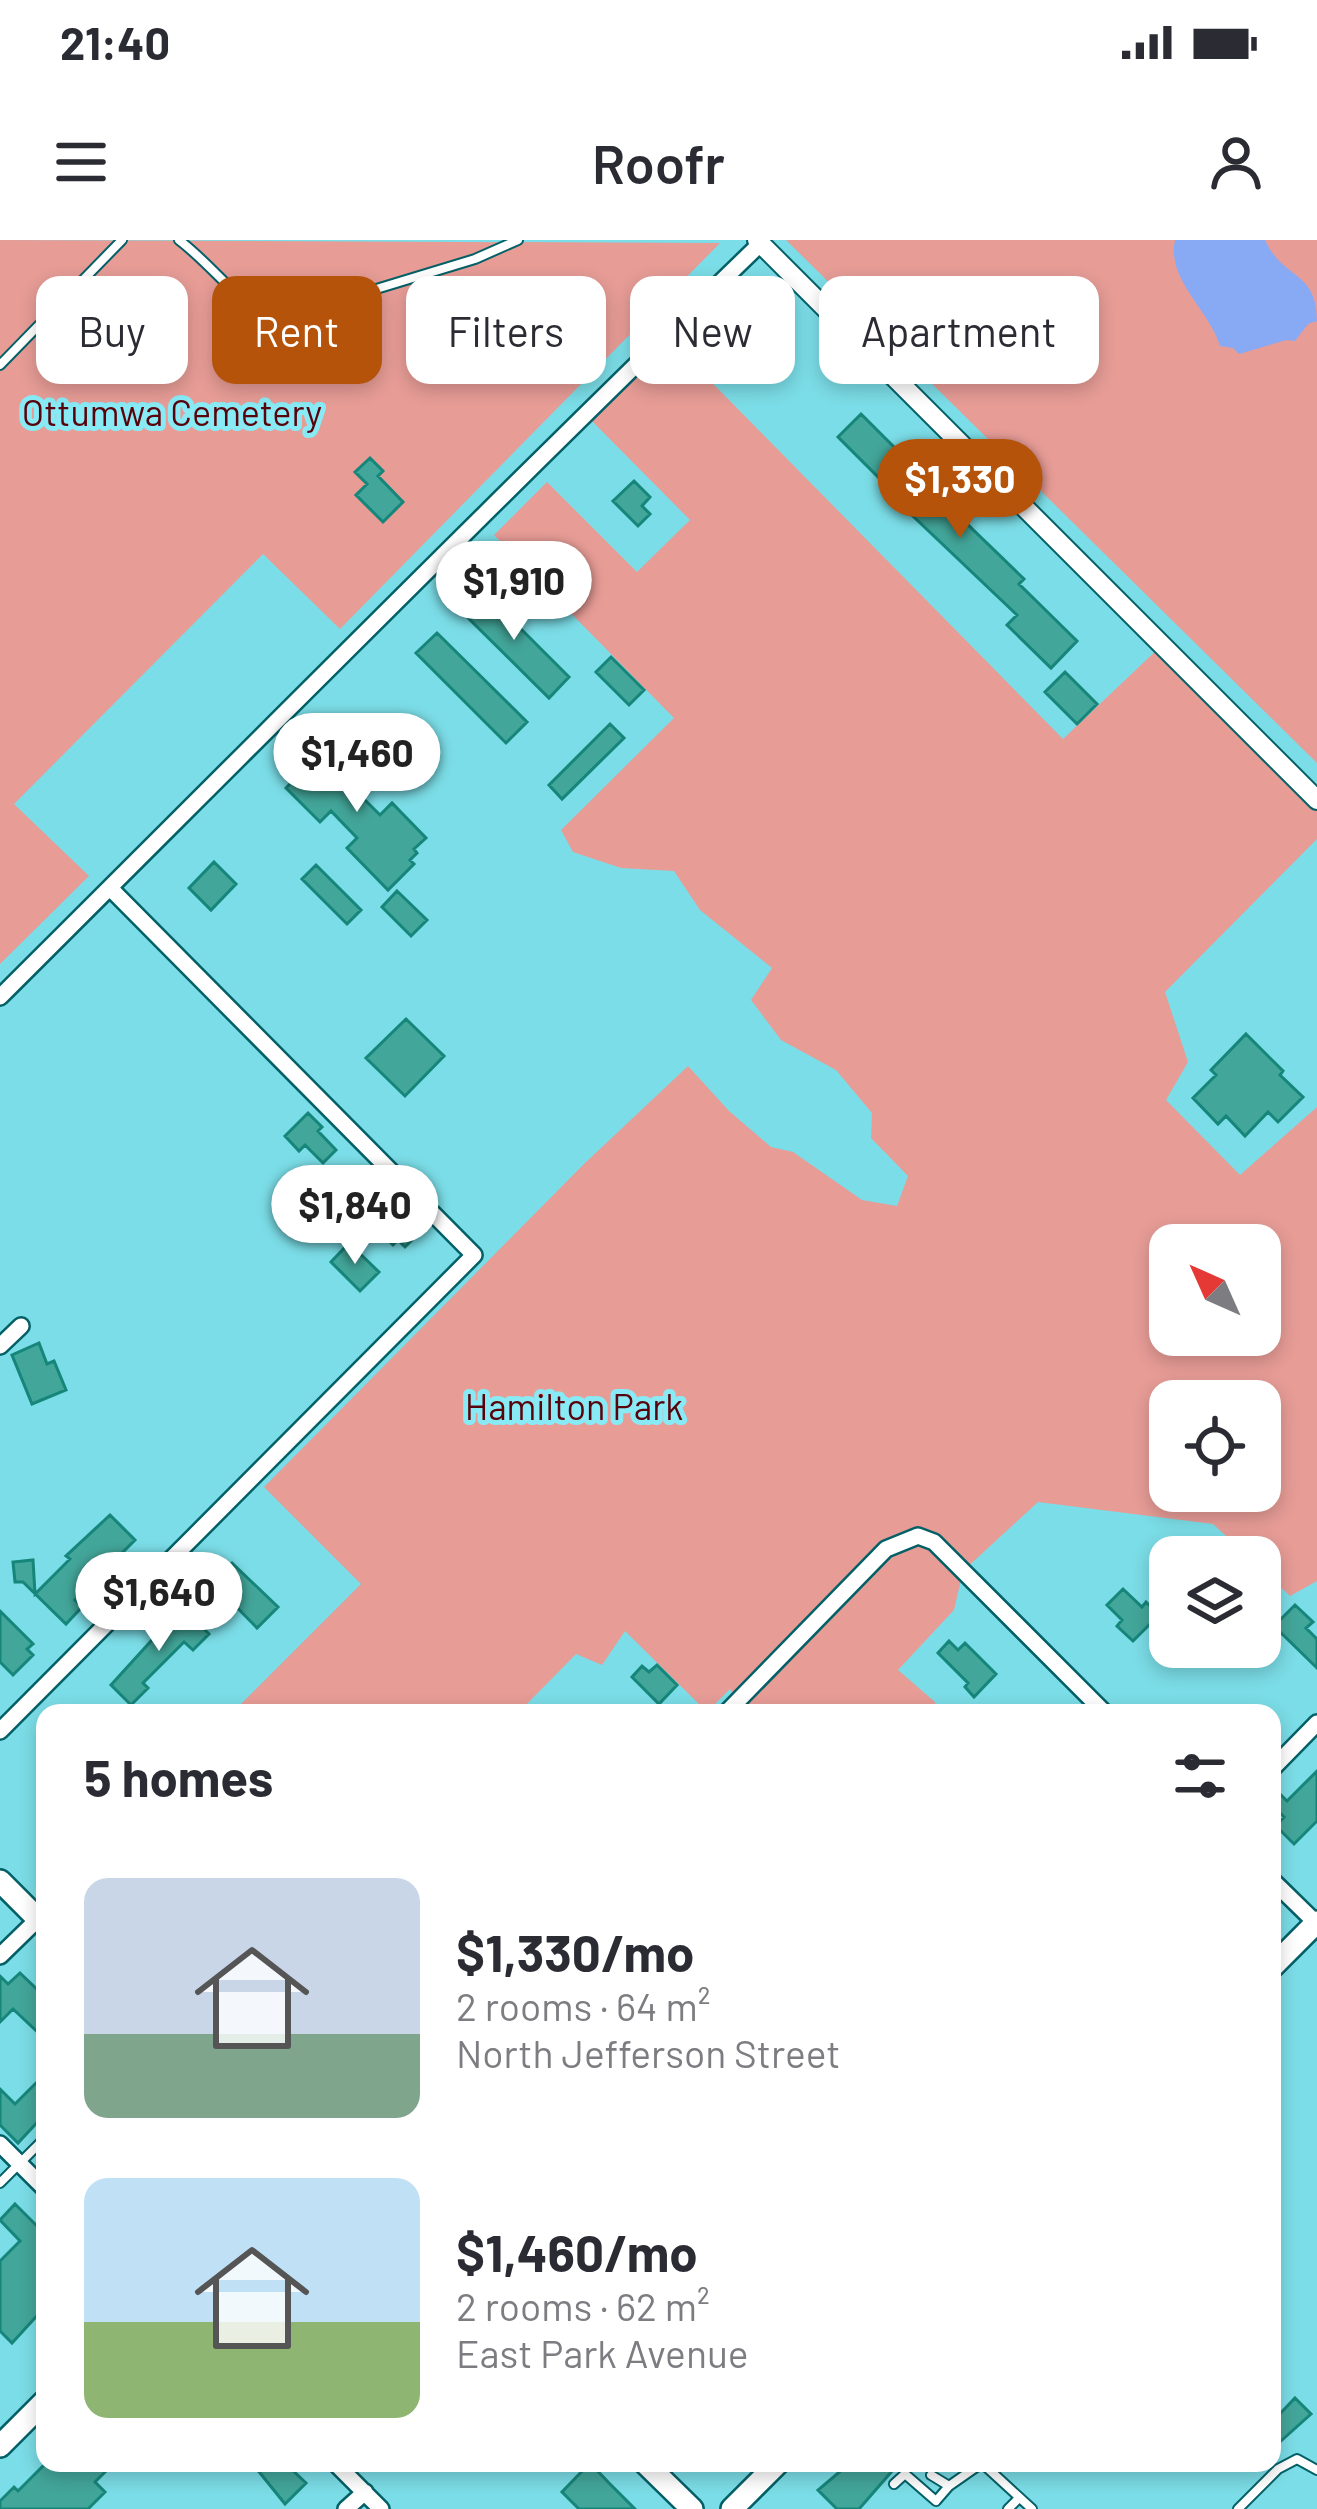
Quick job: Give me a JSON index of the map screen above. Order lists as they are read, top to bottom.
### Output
{
  "parks": ["Ottumwa Cemetery", "Hamilton Park"],
  "north": "top left",
  "page": {
    "status": "21:40",
    "header": "Roofr",
    "chip": [
      "Buy",
      "Rent",
      "Filters",
      "New",
      "Apartment"
    ],
    "price": [
      "$1,330",
      "$1,910",
      "$1,460",
      "$1,840",
      "$1,640"
    ],
    "heading": "5 homes",
    "list": [
      {
        "name": "$1,330/mo",
        "note": "2 rooms · 64 m² · North Jefferson Street"
      },
      {
        "name": "$1,460/mo",
        "note": "2 rooms · 62 m² · East Park Avenue"
      }
    ]
  }
}
